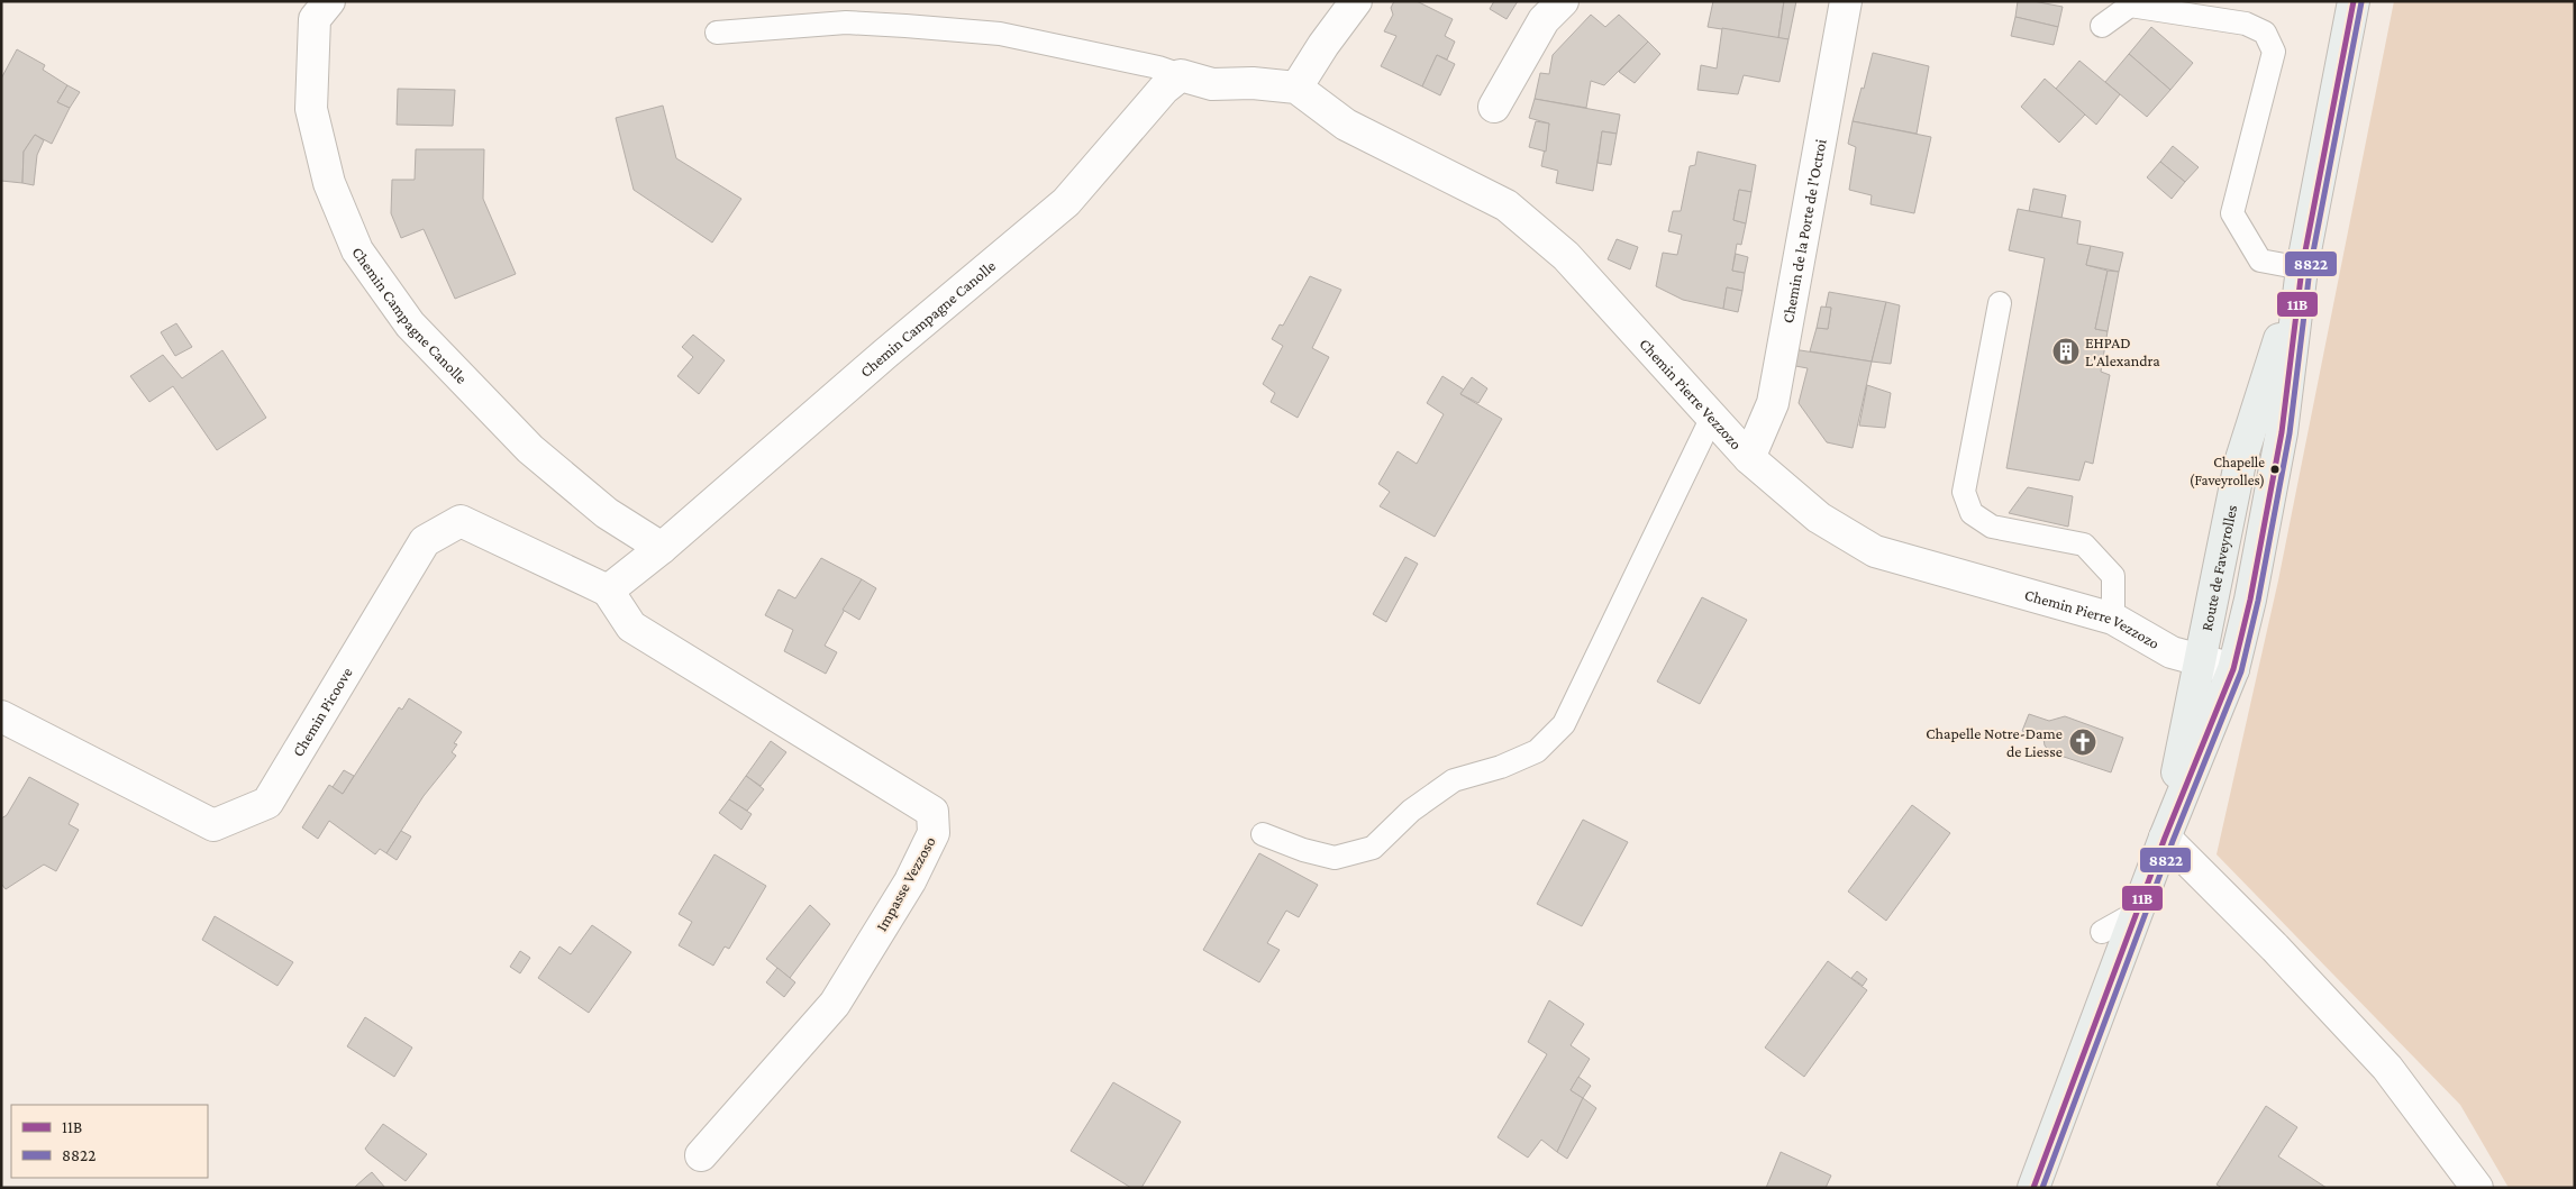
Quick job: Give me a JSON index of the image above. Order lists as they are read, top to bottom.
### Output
{
  "streets": {
    "main road": ["Route de Faveyrolles"],
    "street": [
      "Chemin de la Porte de l'Octroi",
      "Chemin Campagne Canolle",
      "Chemin Pierre Vezzozo",
      "Chemin Picoove",
      "Impasse Vezzoso"
    ]
  },
  "crossings": [
    ["Chemin de la Porte de l'Octroi", "Chemin Pierre Vezzozo"],
    ["Chemin Campagne Canolle", "Chemin Picoove"],
    ["Chemin Campagne Canolle", "Impasse Vezzoso"],
    ["Chemin Pierre Vezzozo", "Route de Faveyrolles"],
    ["Chemin Picoove", "Impasse Vezzoso"]
  ],
  "places": {
    "building": ["EHPAD L'Alexandra"],
    "other": ["Chapelle (Faveyrolles)"],
    "church": ["Chapelle Notre-Dame de Liesse"]
  },
  "lines": ["transit line 11B", "transit line 8822"],
  "legend": ["11B", "8822"]
}
